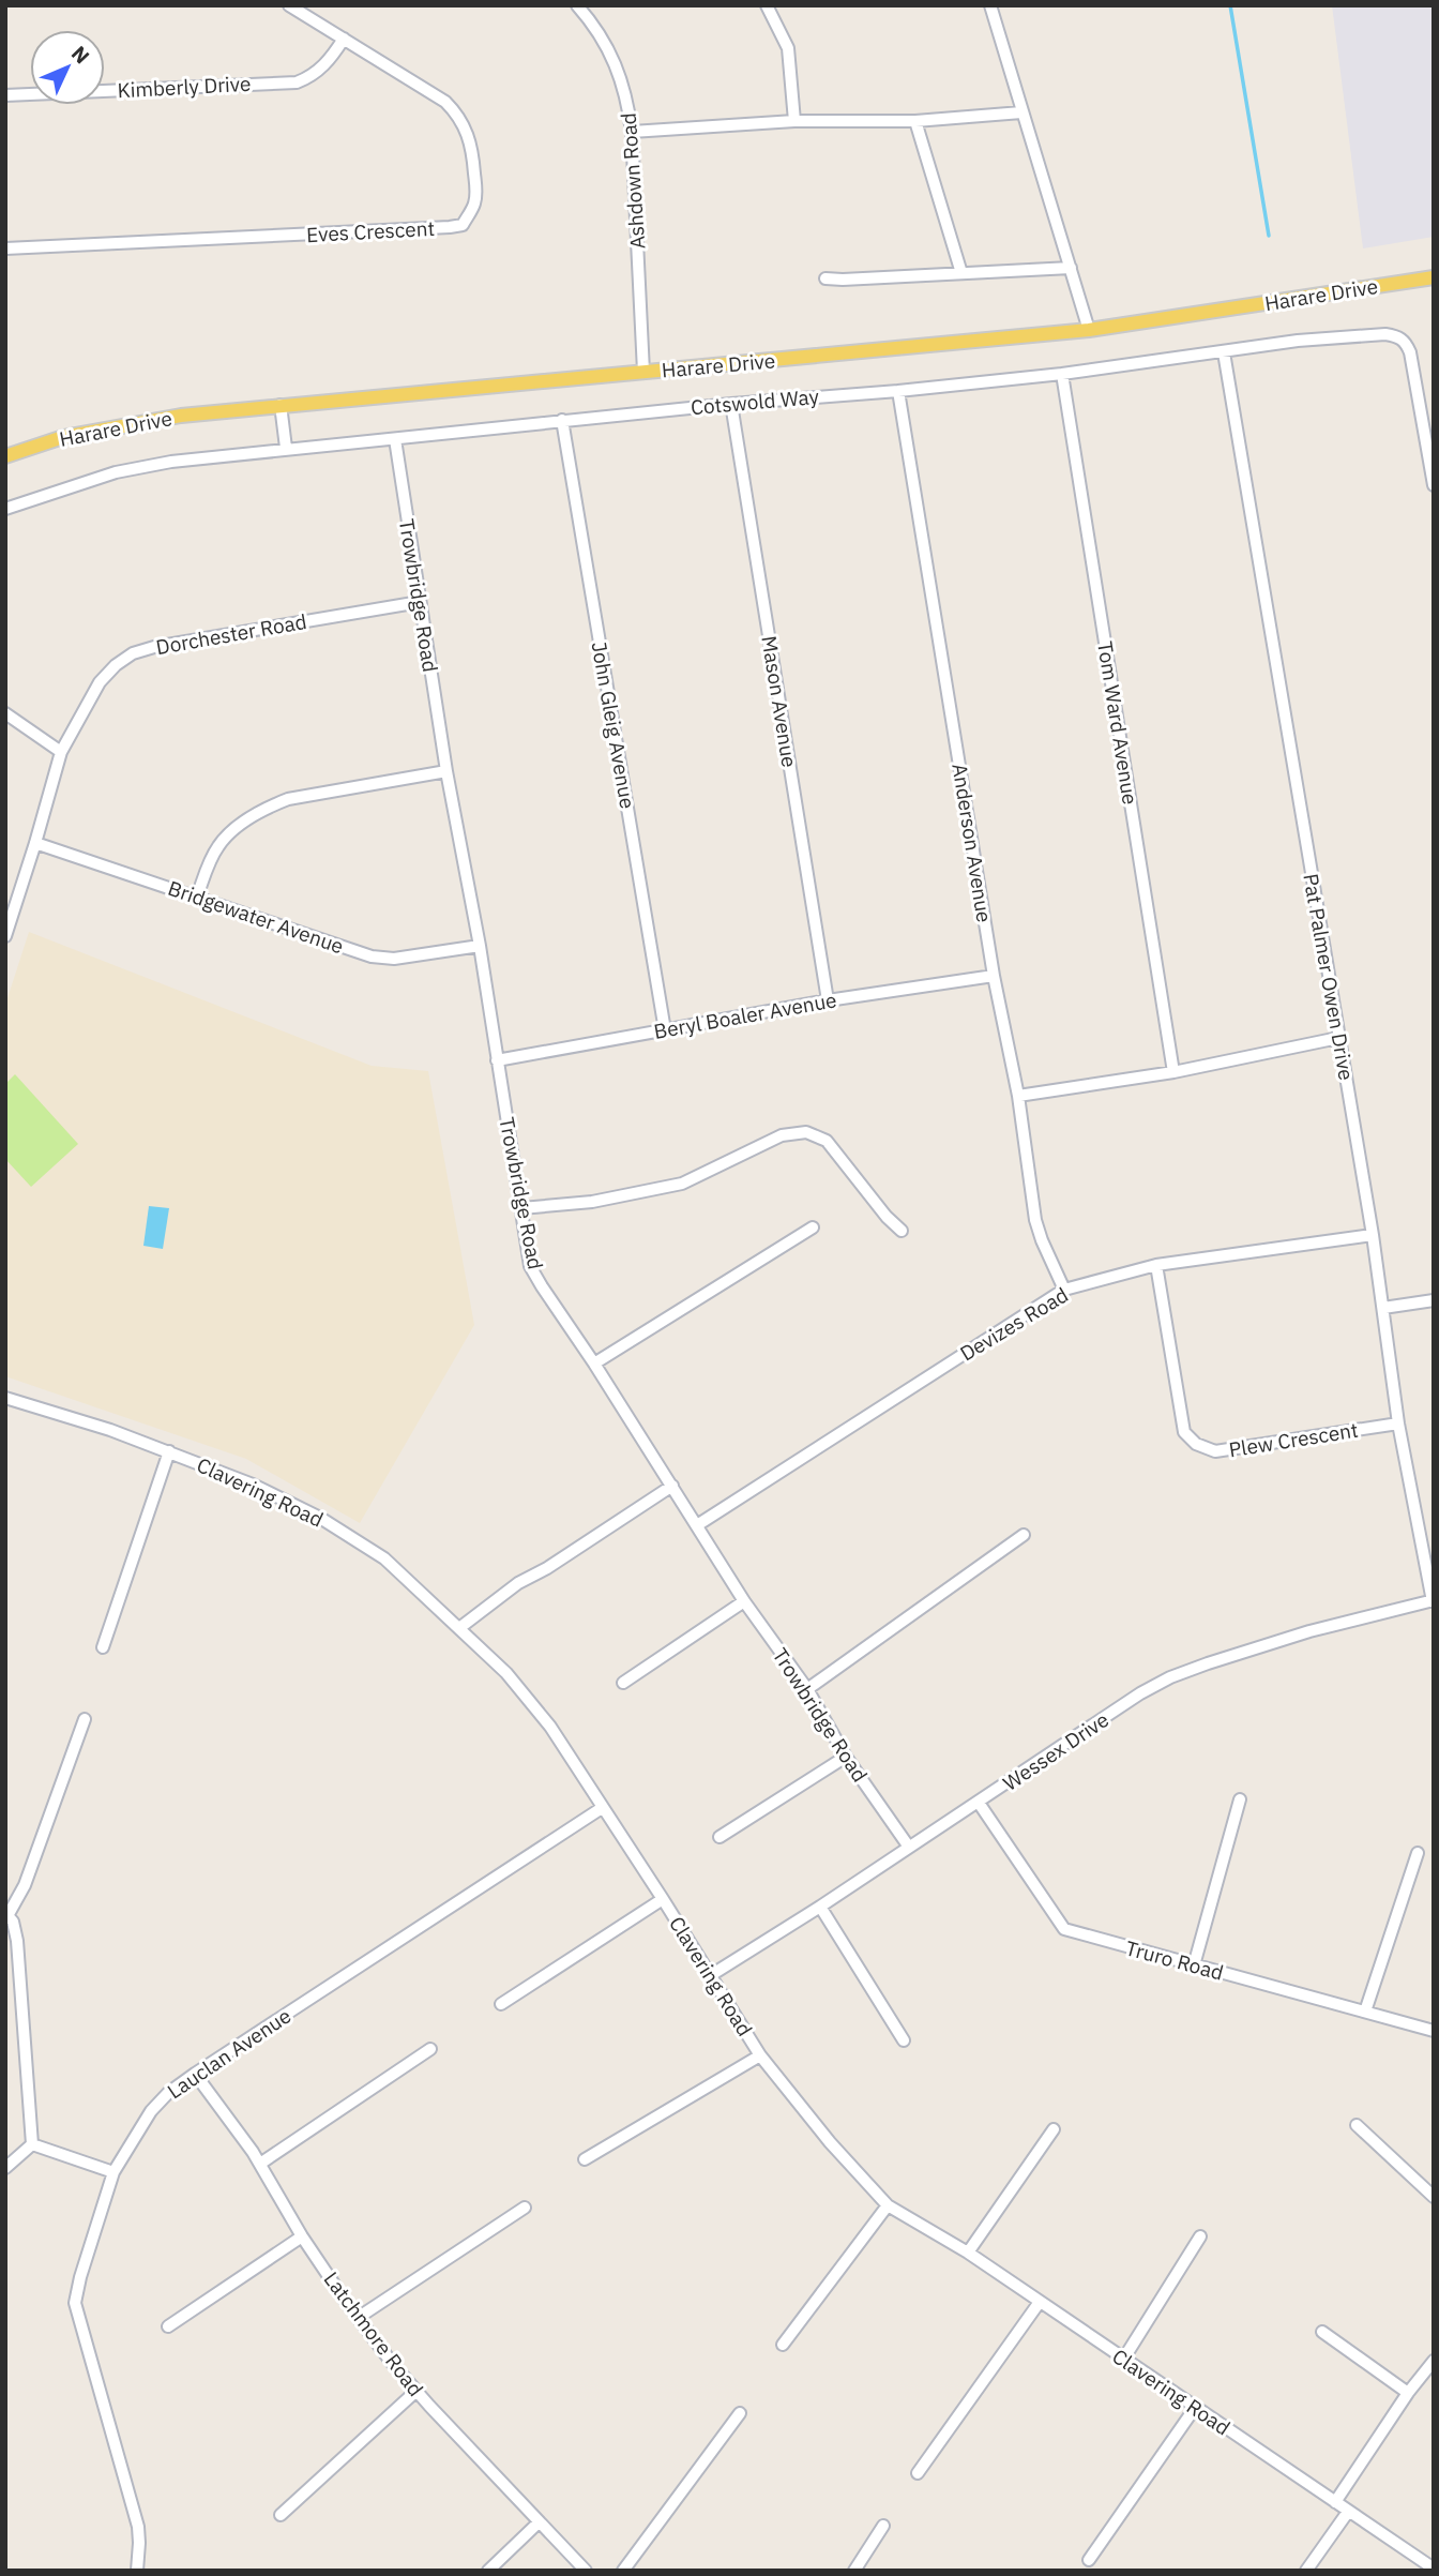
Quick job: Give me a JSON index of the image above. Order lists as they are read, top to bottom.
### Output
{
  "streets": {
    "main road": ["Harare Drive"],
    "street": [
      "Kimberly Drive",
      "Ashdown Road",
      "Eves Crescent",
      "Cotswold Way",
      "Trowbridge Road",
      "Dorchester Road",
      "Mason Avenue",
      "Tom Ward Avenue",
      "John Gleig Avenue",
      "Anderson Avenue",
      "Bridgewater Avenue",
      "Pat Palmer Owen Drive",
      "Beryl Boaler Avenue",
      "Devizes Road",
      "Plew Crescent",
      "Clavering Road",
      "Wessex Drive",
      "Truro Road",
      "Lauclan Avenue",
      "Latchmore Road"
    ]
  },
  "crossings": [
    ["Kimberly Drive", "Eves Crescent"],
    ["Ashdown Road", "Harare Drive"],
    ["Cotswold Way", "Trowbridge Road"],
    ["Cotswold Way", "Mason Avenue"],
    ["Cotswold Way", "Tom Ward Avenue"],
    ["Cotswold Way", "John Gleig Avenue"],
    ["Cotswold Way", "Anderson Avenue"],
    ["Cotswold Way", "Pat Palmer Owen Drive"],
    ["Trowbridge Road", "Dorchester Road"],
    ["Trowbridge Road", "Bridgewater Avenue"],
    ["Trowbridge Road", "Beryl Boaler Avenue"],
    ["Trowbridge Road", "Devizes Road"],
    ["Trowbridge Road", "Wessex Drive"],
    ["Dorchester Road", "Bridgewater Avenue"],
    ["Mason Avenue", "Beryl Boaler Avenue"],
    ["John Gleig Avenue", "Beryl Boaler Avenue"],
    ["Anderson Avenue", "Beryl Boaler Avenue"],
    ["Anderson Avenue", "Devizes Road"],
    ["Pat Palmer Owen Drive", "Devizes Road"],
    ["Pat Palmer Owen Drive", "Plew Crescent"],
    ["Pat Palmer Owen Drive", "Wessex Drive"],
    ["Devizes Road", "Plew Crescent"],
    ["Clavering Road", "Wessex Drive"],
    ["Clavering Road", "Lauclan Avenue"],
    ["Wessex Drive", "Truro Road"],
    ["Lauclan Avenue", "Latchmore Road"]
  ],
  "north": "top right"
}
